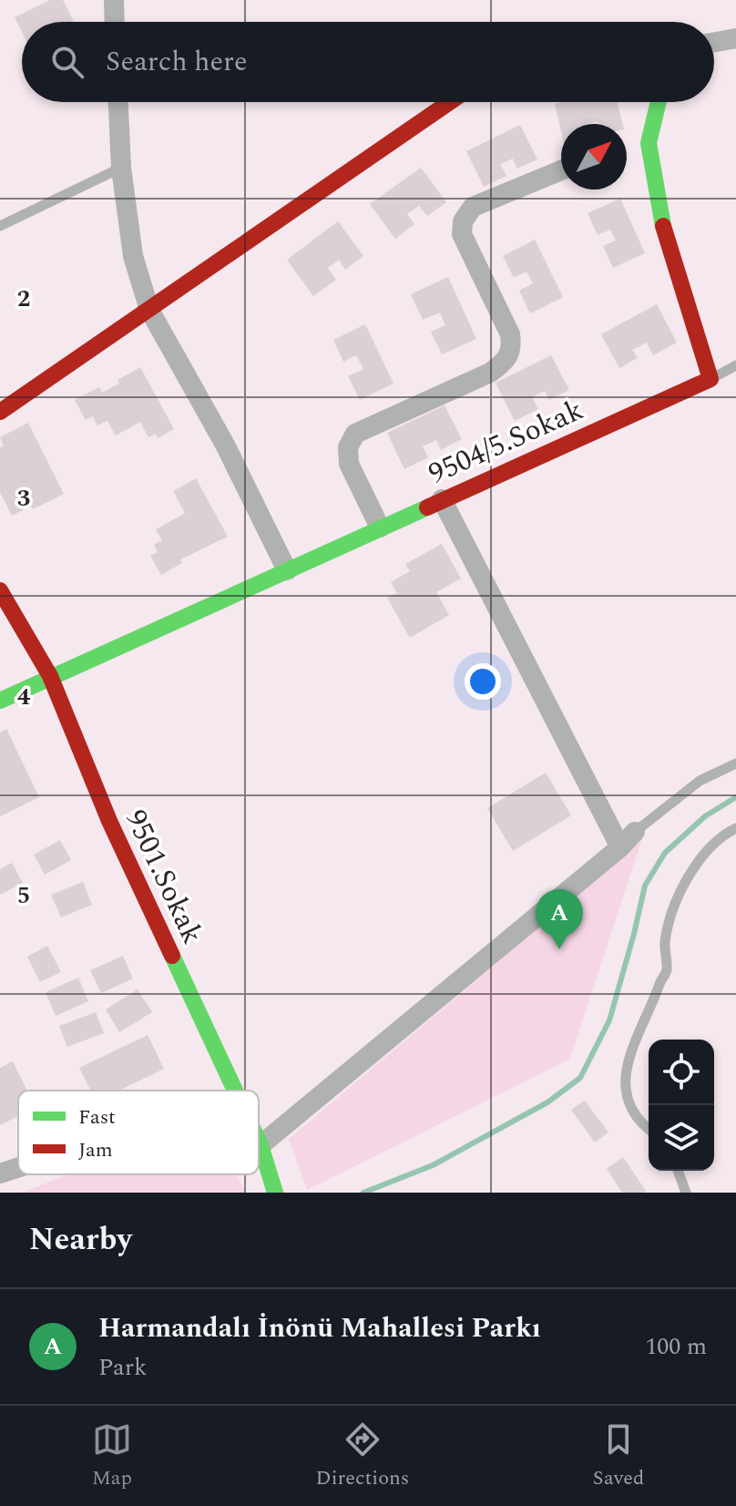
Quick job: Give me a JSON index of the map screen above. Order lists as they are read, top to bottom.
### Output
{
  "streets": {
    "street": ["9504/5.Sokak", "9501.Sokak"]
  },
  "crossings": [
    ["9504/5.Sokak", "9501.Sokak"]
  ],
  "legend": ["Fast", "Jam"],
  "north": "top right",
  "page": {
    "search": "Search here",
    "pins": "A",
    "heading": "Nearby",
    "list": [
      {
        "mark": "A",
        "name": "Harmandalı İnönü Mahallesi Parkı",
        "note": "Park",
        "value": "100 m"
      }
    ],
    "nav": ["Map", "Directions", "Saved"]
  },
  "grid": {
    "rows": [
      "2",
      "3",
      "4",
      "5"
    ]
  }
}
